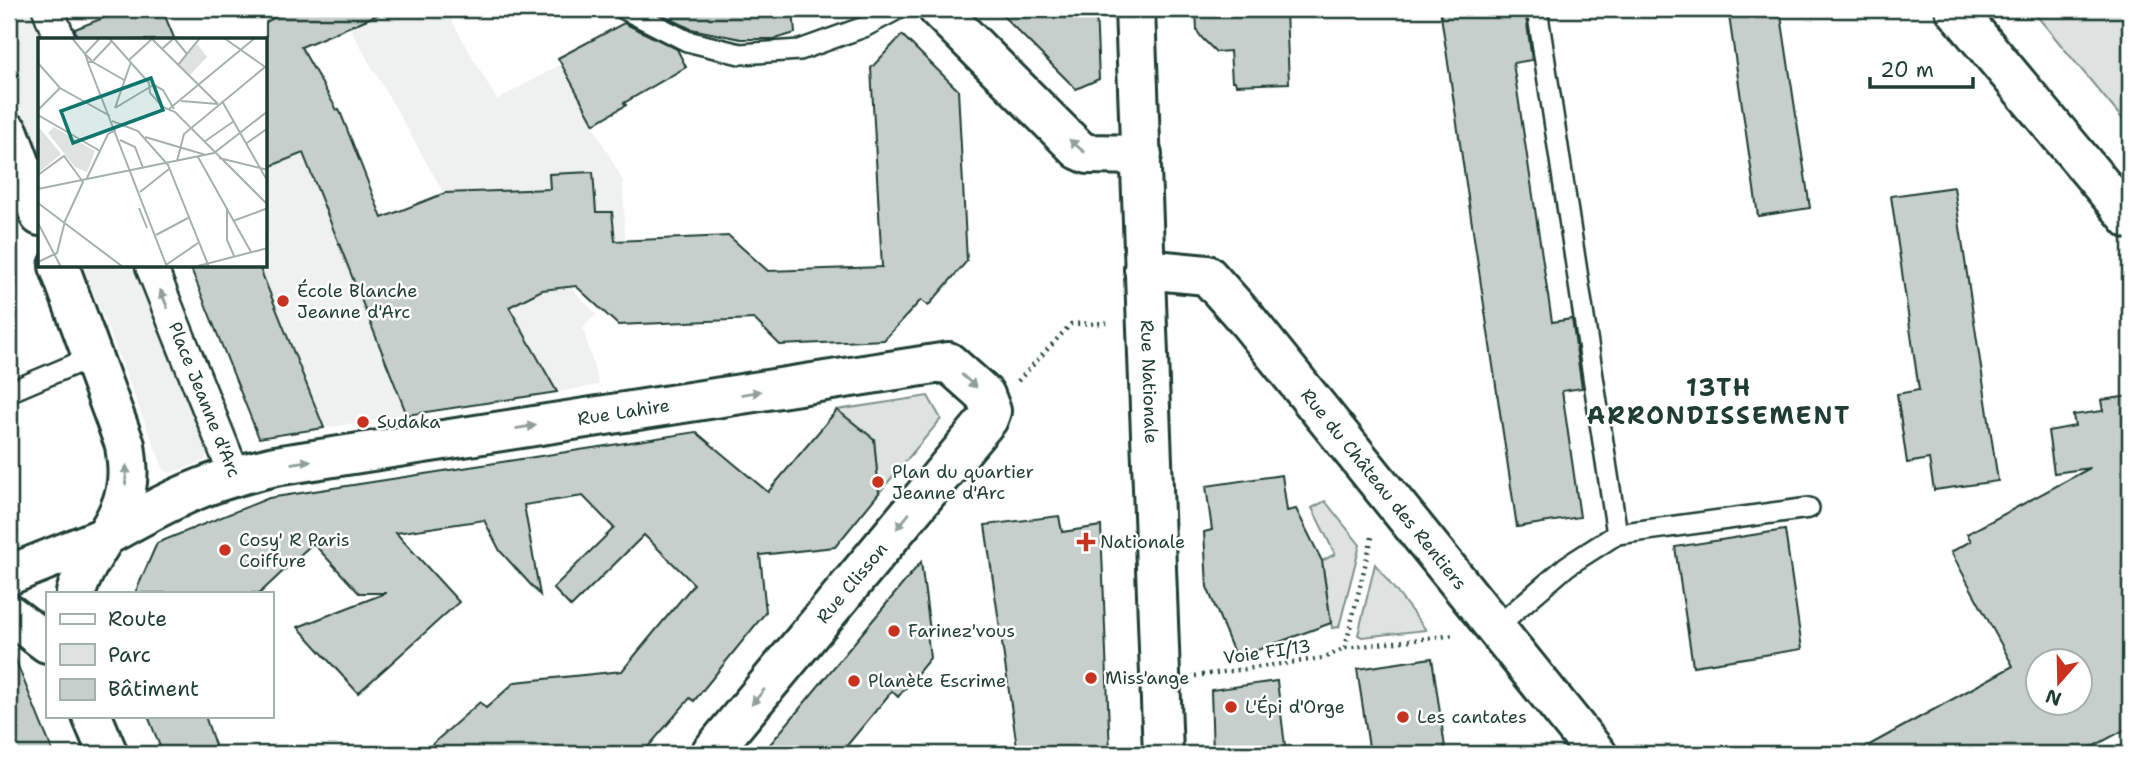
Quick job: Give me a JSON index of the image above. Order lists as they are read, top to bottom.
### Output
{
  "streets": {
    "street": [
      "Rue Nationale",
      "Place Jeanne d'Arc",
      "Rue Lahire",
      "Rue du Château des Rentiers",
      "Rue Clisson"
    ],
    "path": ["Voie FI/13"]
  },
  "crossings": [
    ["Rue Nationale", "Rue du Château des Rentiers"],
    ["Place Jeanne d'Arc", "Rue Lahire"],
    ["Rue Lahire", "Rue Clisson"],
    ["Rue du Château des Rentiers", "Voie FI/13"]
  ],
  "one_way": ["Place Jeanne d'Arc", "Rue Lahire", "Rue Clisson"],
  "districts": ["13TH ARRONDISSEMENT"],
  "places": {
    "other": [
      "École Blanche Jeanne d'Arc",
      "Sudaka",
      "Plan du quartier Jeanne d'Arc",
      "Cosy' R Paris Coiffure",
      "Farinez'vous",
      "Miss'ange",
      "Planète Escrime",
      "L'Épi d'Orge",
      "Les cantates"
    ],
    "health": ["Nationale"]
  },
  "legend": ["Route", "Parc", "Bâtiment"],
  "scale_bar": "20 m",
  "north": "bottom"
}
